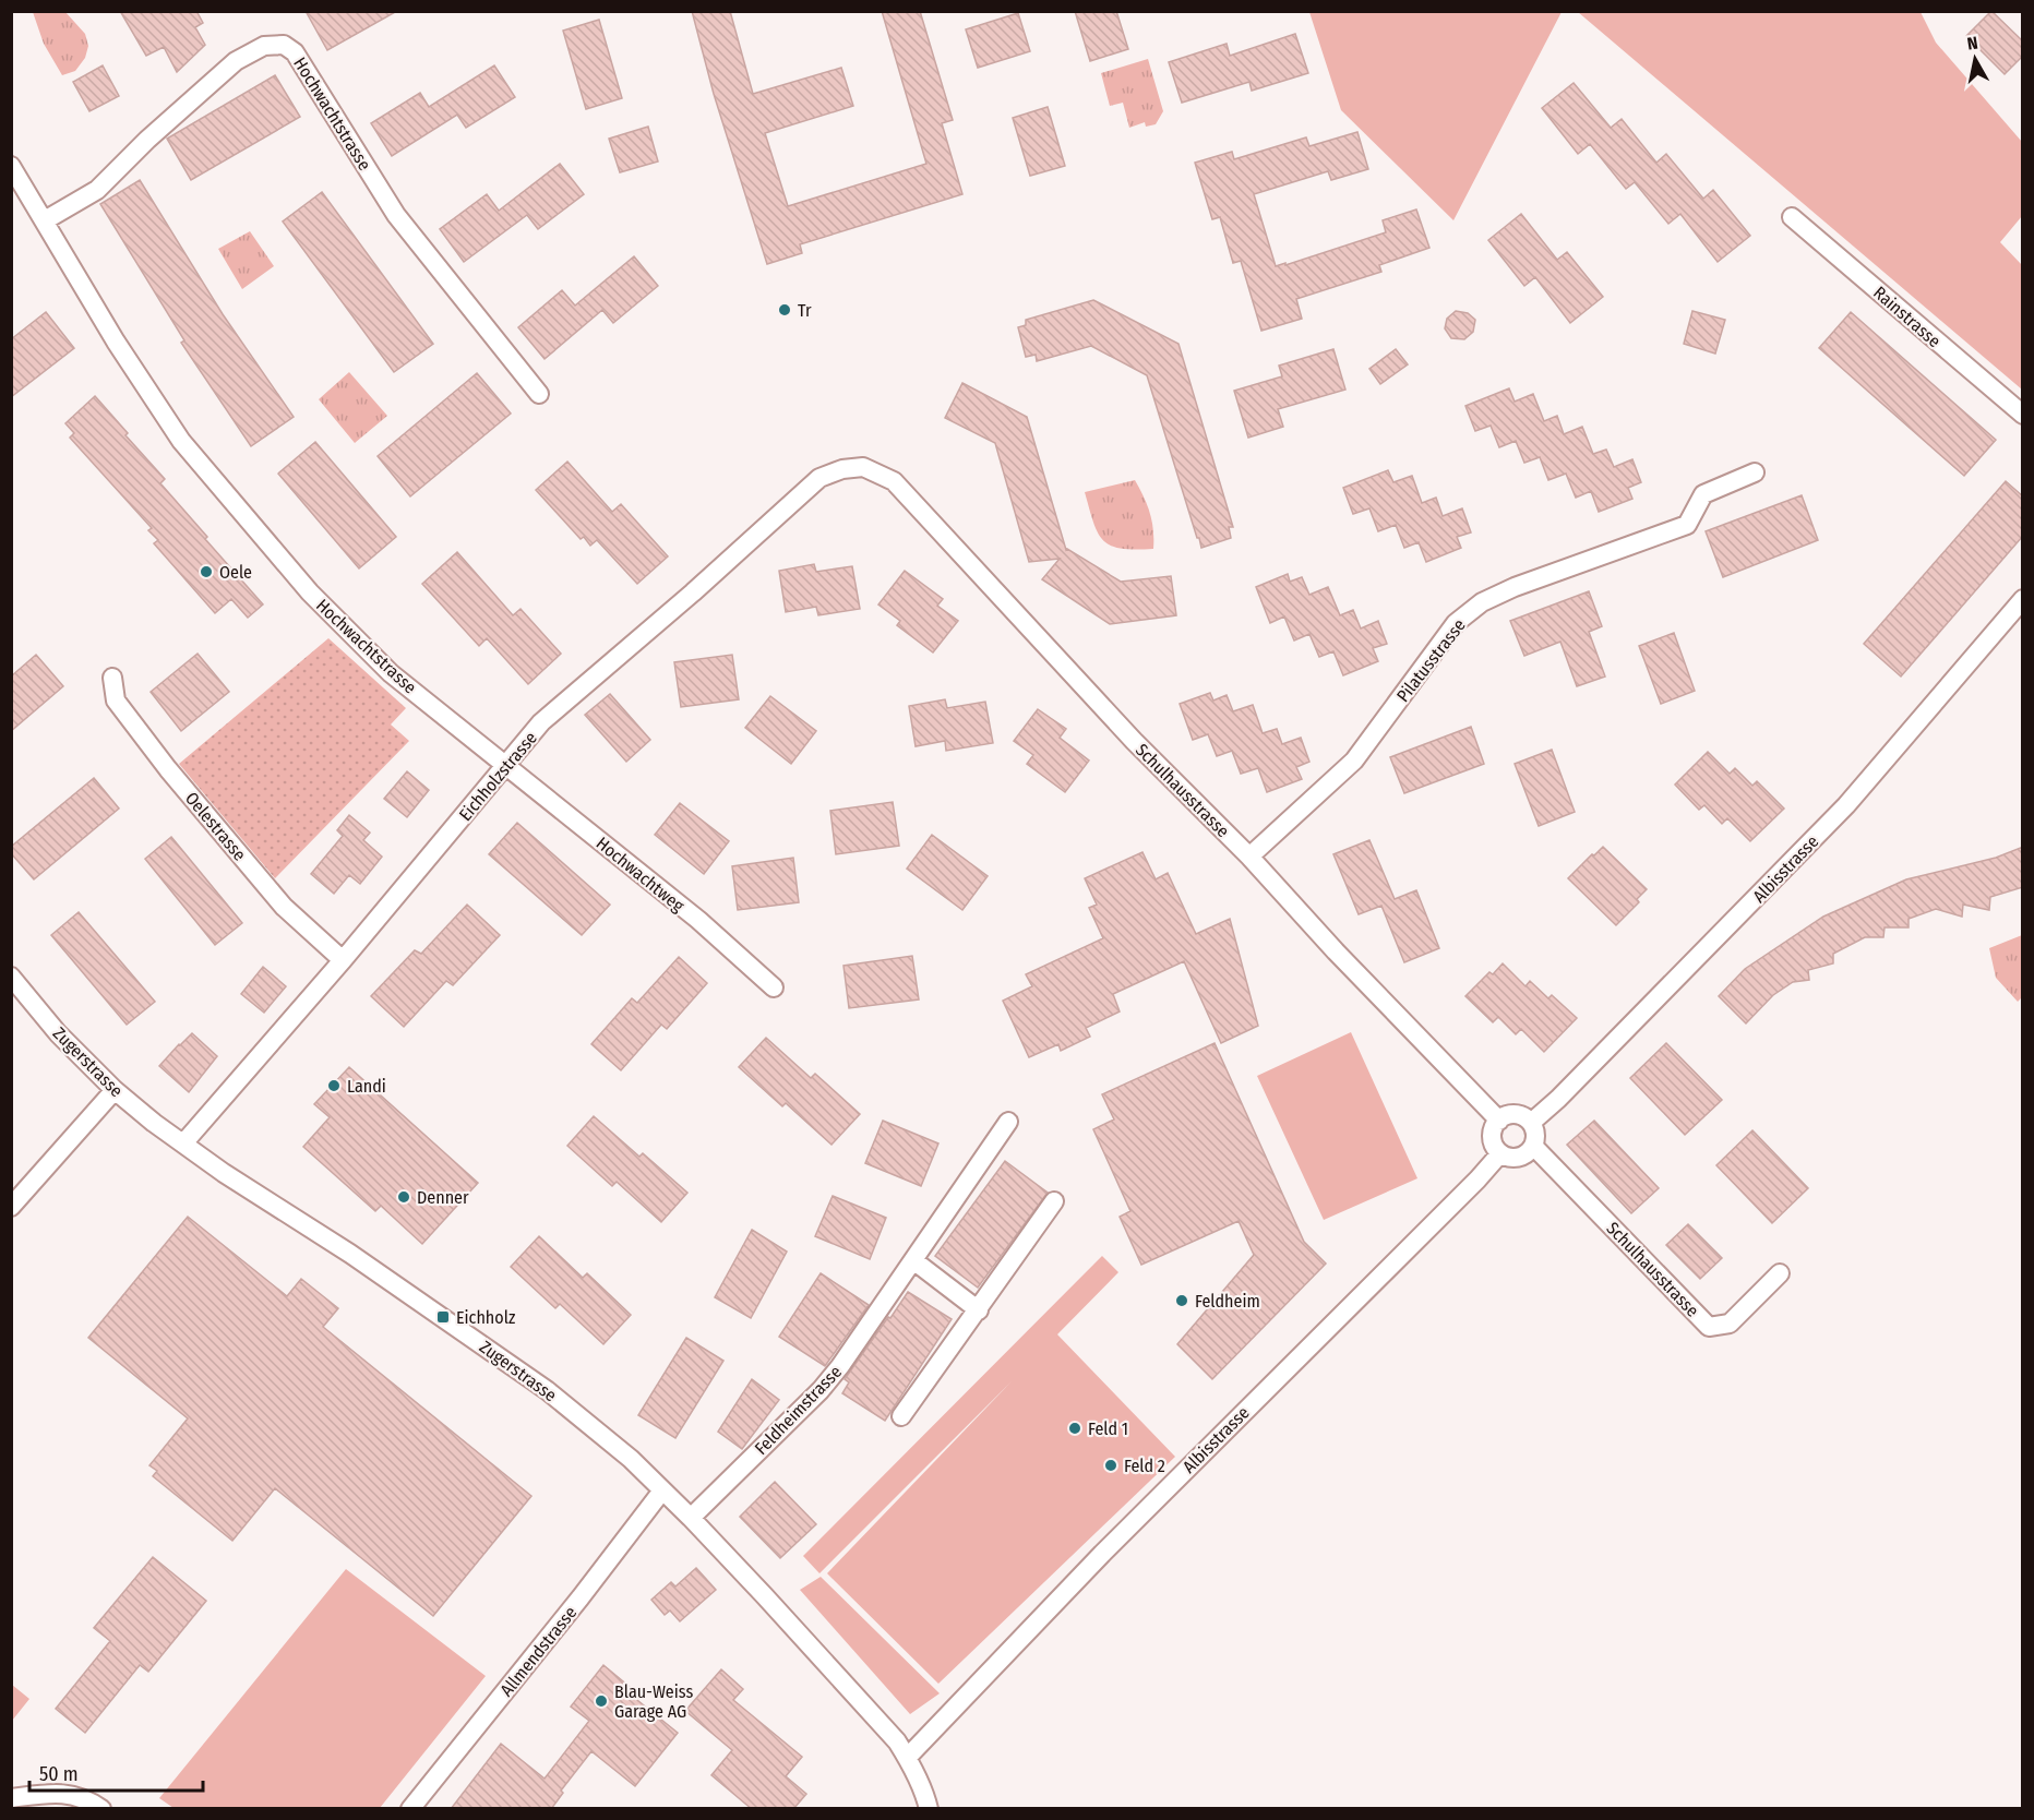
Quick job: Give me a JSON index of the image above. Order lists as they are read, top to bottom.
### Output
{
  "streets": {
    "street": [
      "Hochwachtstrasse",
      "Rainstrasse",
      "Pilatusstrasse",
      "Eichholzstrasse",
      "Schulhausstrasse",
      "Oelestrasse",
      "Albisstrasse",
      "Hochwachtweg",
      "Zugerstrasse",
      "Feldheimstrasse",
      "Allmendstrasse"
    ]
  },
  "crossings": [
    ["Hochwachtstrasse", "Eichholzstrasse"],
    ["Hochwachtstrasse", "Hochwachtweg"],
    ["Pilatusstrasse", "Schulhausstrasse"],
    ["Eichholzstrasse", "Schulhausstrasse"],
    ["Eichholzstrasse", "Oelestrasse"],
    ["Eichholzstrasse", "Hochwachtweg"],
    ["Eichholzstrasse", "Zugerstrasse"],
    ["Schulhausstrasse", "Albisstrasse"],
    ["Albisstrasse", "Zugerstrasse"],
    ["Zugerstrasse", "Feldheimstrasse"],
    ["Zugerstrasse", "Allmendstrasse"]
  ],
  "places": {
    "other": [
      "Tr",
      "Oele",
      "Landi",
      "Denner",
      "Feldheim",
      "Feld 1",
      "Feld 2",
      "Blau-Weiss Garage AG"
    ],
    "transit": ["Eichholz"]
  },
  "scale_bar": "50 m",
  "north": "top"
}
